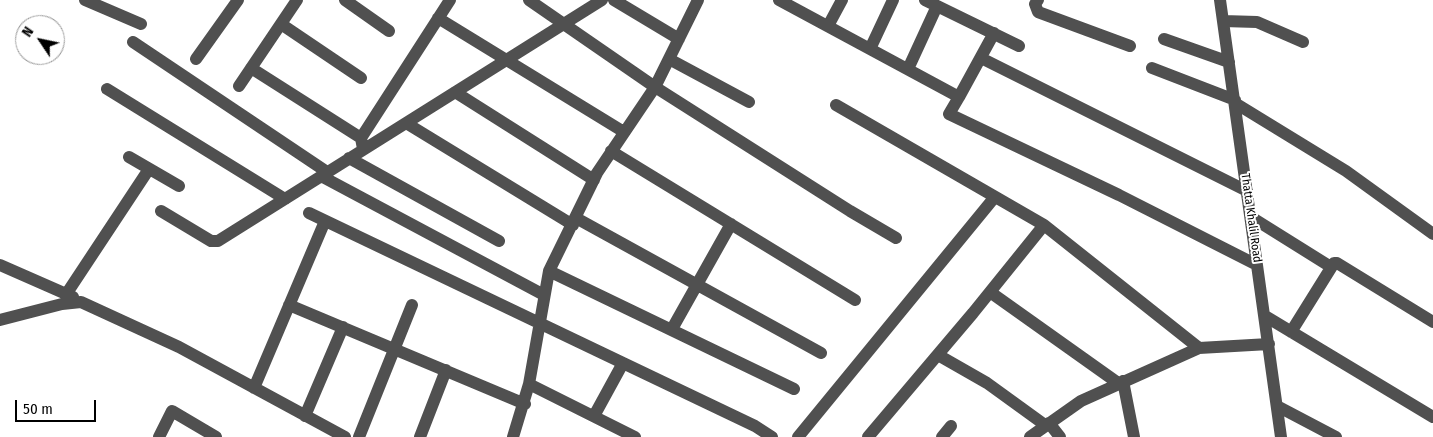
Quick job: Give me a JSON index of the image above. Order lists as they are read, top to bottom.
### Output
{
  "streets": {
    "street": ["Thatta Khalil Road"]
  },
  "scale_bar": "50 m",
  "north": "top left"
}
